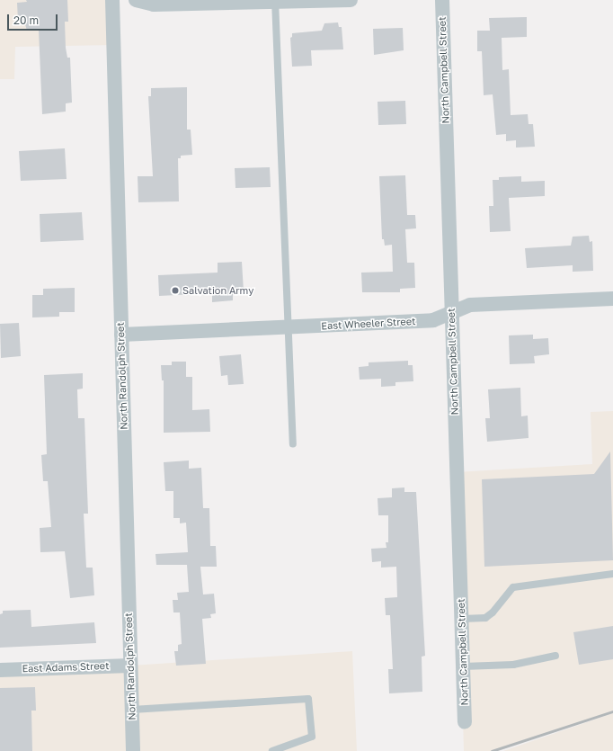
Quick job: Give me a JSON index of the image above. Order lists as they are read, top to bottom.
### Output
{
  "streets": {
    "street": [
      "North Campbell Street",
      "East Wheeler Street",
      "North Randolph Street",
      "East Adams Street"
    ]
  },
  "crossings": [
    ["North Campbell Street", "East Wheeler Street"],
    ["East Wheeler Street", "North Randolph Street"],
    ["North Randolph Street", "East Adams Street"]
  ],
  "places": ["Salvation Army"],
  "scale_bar": "20 m"
}
